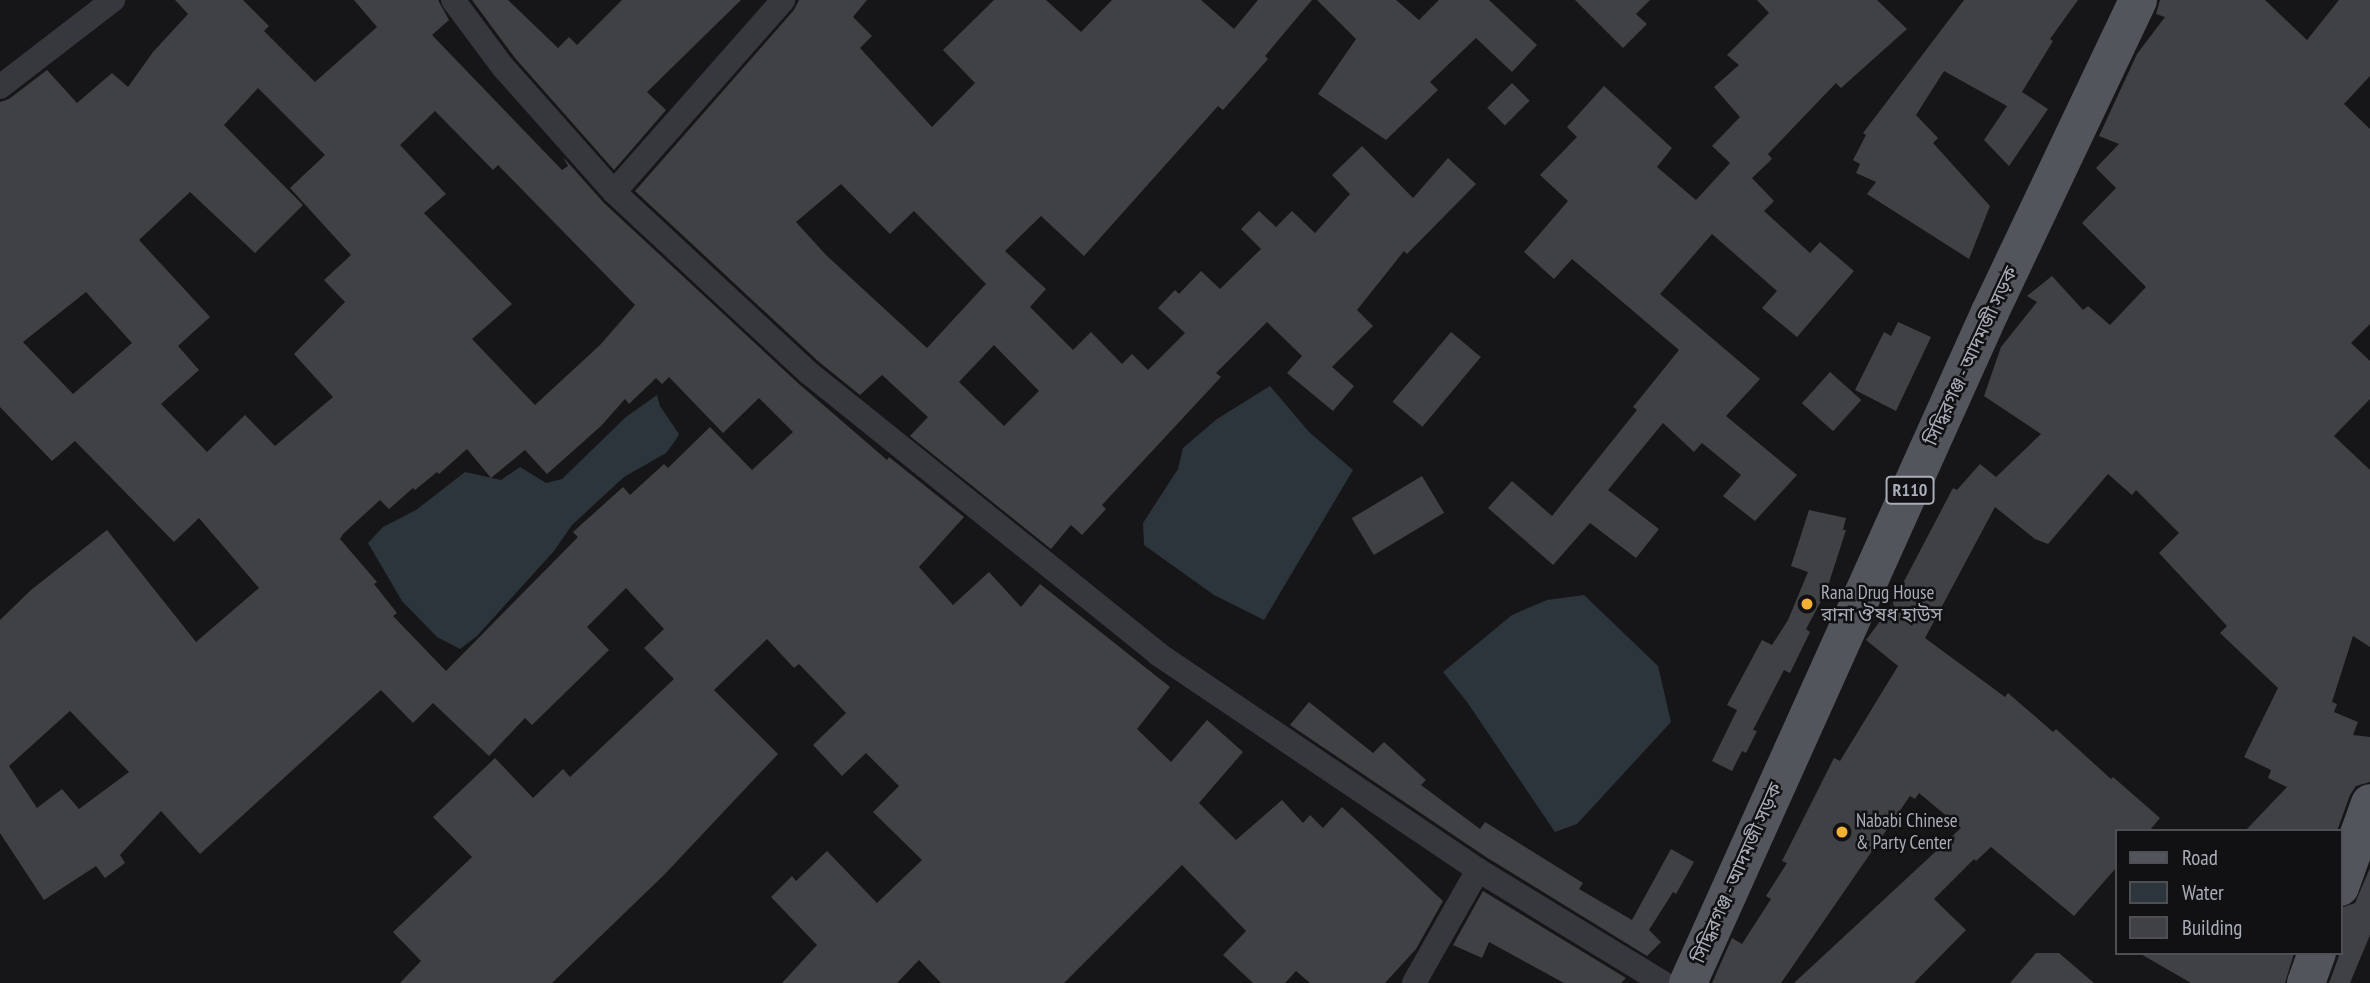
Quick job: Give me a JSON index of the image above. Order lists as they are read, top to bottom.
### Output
{
  "streets": {
    "main road": ["সিদ্ধিরগঞ্জ - আদমজী সড়ক", "R110"]
  },
  "places": ["Rana Drug House রানা ঔষধ হাউস", "Nababi Chinese & Party Center"],
  "legend": ["Road", "Water", "Building"]
}
